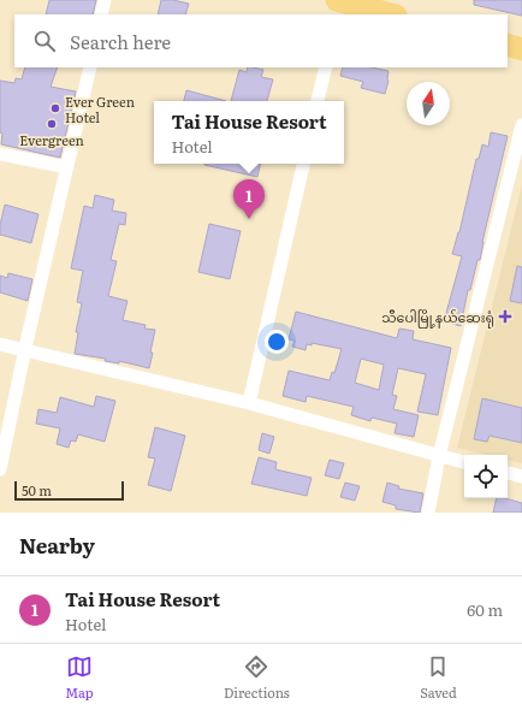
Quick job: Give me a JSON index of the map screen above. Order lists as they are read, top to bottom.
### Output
{
  "places": {
    "other": ["Ever Green Hotel", "Evergreen"],
    "health": ["သီပေါမြို့နယ်ဆေးရုံ"]
  },
  "scale_bar": "50 m",
  "north": "top",
  "page": {
    "search": "Search here",
    "popup": ["Tai House Resort", "Hotel"],
    "pins": "1",
    "scale": "50 m",
    "heading": "Nearby",
    "list": [
      {
        "mark": "1",
        "name": "Tai House Resort",
        "note": "Hotel",
        "value": "60 m"
      }
    ],
    "nav": ["Map", "Directions", "Saved"]
  }
}
